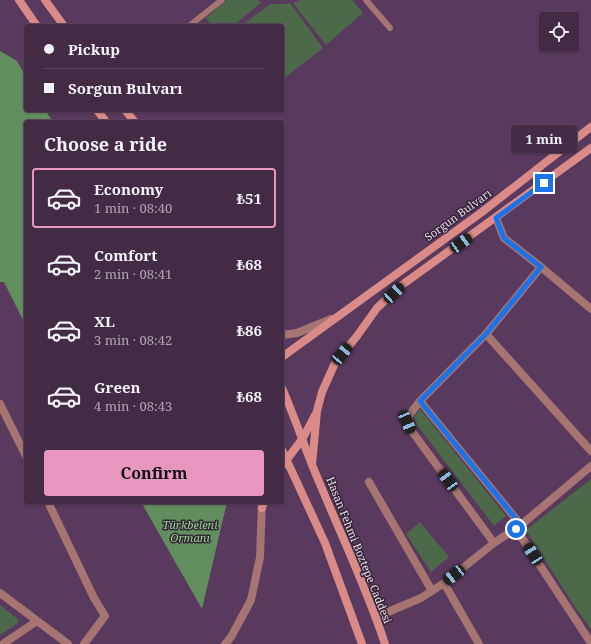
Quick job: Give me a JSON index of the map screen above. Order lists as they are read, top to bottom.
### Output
{
  "streets": {
    "main road": ["Sorgun Bulvarı", "Hasan Fehmi Boztepe Caddesi"]
  },
  "parks": ["Türkbeleni Ormanı"],
  "page": {
    "banner": ["Pickup", "Sorgun Bulvarı"],
    "heading": "Choose a ride",
    "bubble": "1 min",
    "list": [
      {
        "name": "Economy",
        "note": "1 min · 08:40",
        "value": "₺51"
      },
      {
        "name": "Comfort",
        "note": "2 min · 08:41",
        "value": "₺68"
      },
      {
        "name": "XL",
        "note": "3 min · 08:42",
        "value": "₺86"
      },
      {
        "name": "Green",
        "note": "4 min · 08:43",
        "value": "₺68"
      }
    ],
    "buttons": "Confirm"
  }
}
